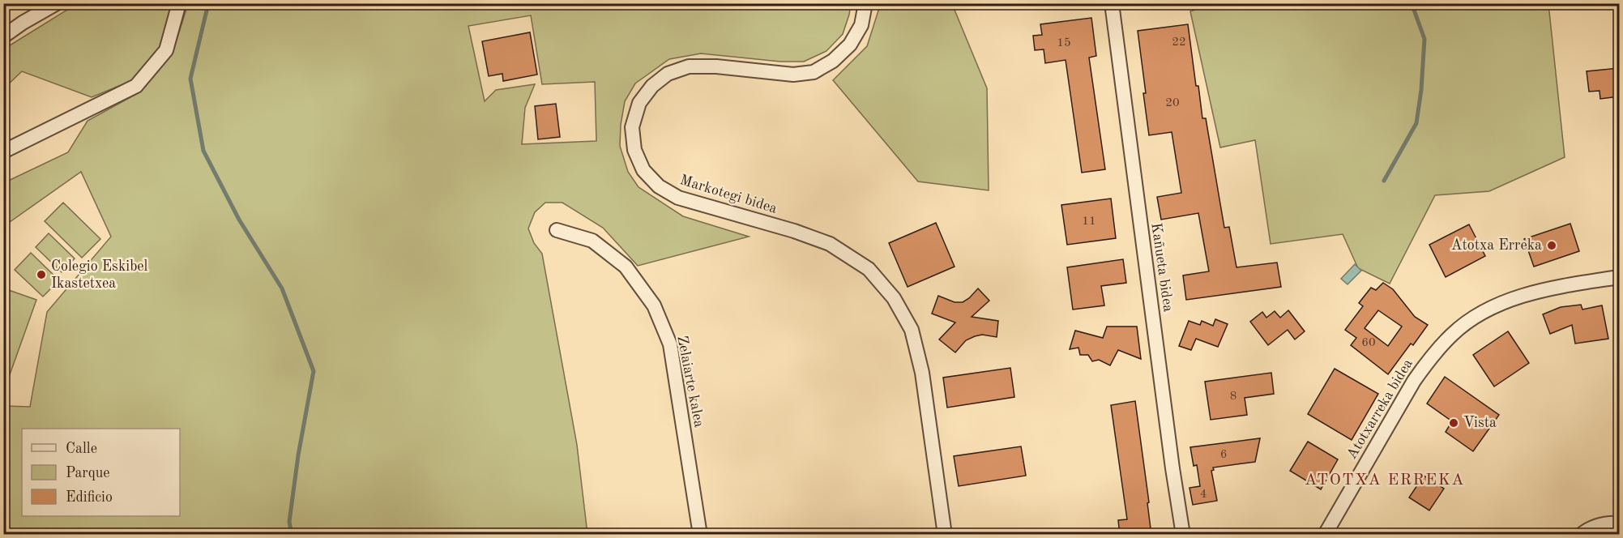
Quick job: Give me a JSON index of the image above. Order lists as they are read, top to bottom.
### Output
{
  "streets": {
    "street": [
      "Markotegi bidea",
      "Kañueta bidea",
      "Zelaiarte kalea",
      "Atotxarreka bidea"
    ]
  },
  "districts": ["ATOTXA ERREKA"],
  "places": ["Atotxa Erreka", "Colegio Eskibel Ikastetxea", "Vista"],
  "house_numbers": [
    "22",
    "15",
    "20",
    "11",
    "60",
    "8",
    "6",
    "4"
  ],
  "legend": ["Calle", "Parque", "Edificio"]
}
